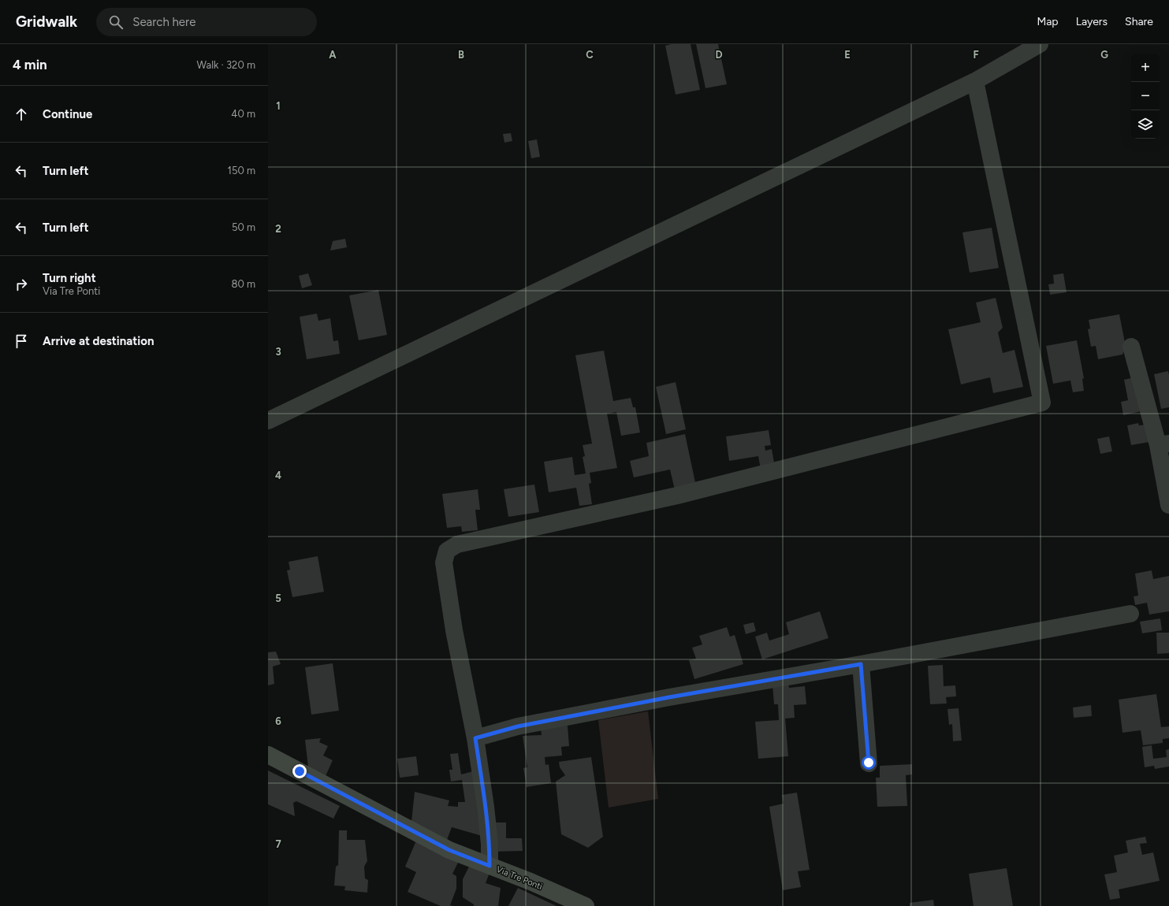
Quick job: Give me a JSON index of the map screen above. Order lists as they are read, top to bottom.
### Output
{
  "streets": {
    "street": ["Via Tre Ponti"]
  },
  "page": {
    "header": "Gridwalk",
    "search": "Search here",
    "nav": ["Map", "Layers", "Share"],
    "heading": ["4 min", "Walk · 320 m"],
    "map_buttons": ["+", "−"],
    "list": [
      ["Continue", "40 m"],
      ["Turn left", "150 m"],
      ["Turn left", "50 m"],
      ["Turn right", "Via Tre Ponti", "80 m"],
      "Arrive at destination"
    ]
  },
  "grid": {
    "columns": [
      "A",
      "B",
      "C",
      "D",
      "E",
      "F",
      "G"
    ],
    "rows": [
      "1",
      "2",
      "3",
      "4",
      "5",
      "6",
      "7"
    ]
  }
}
